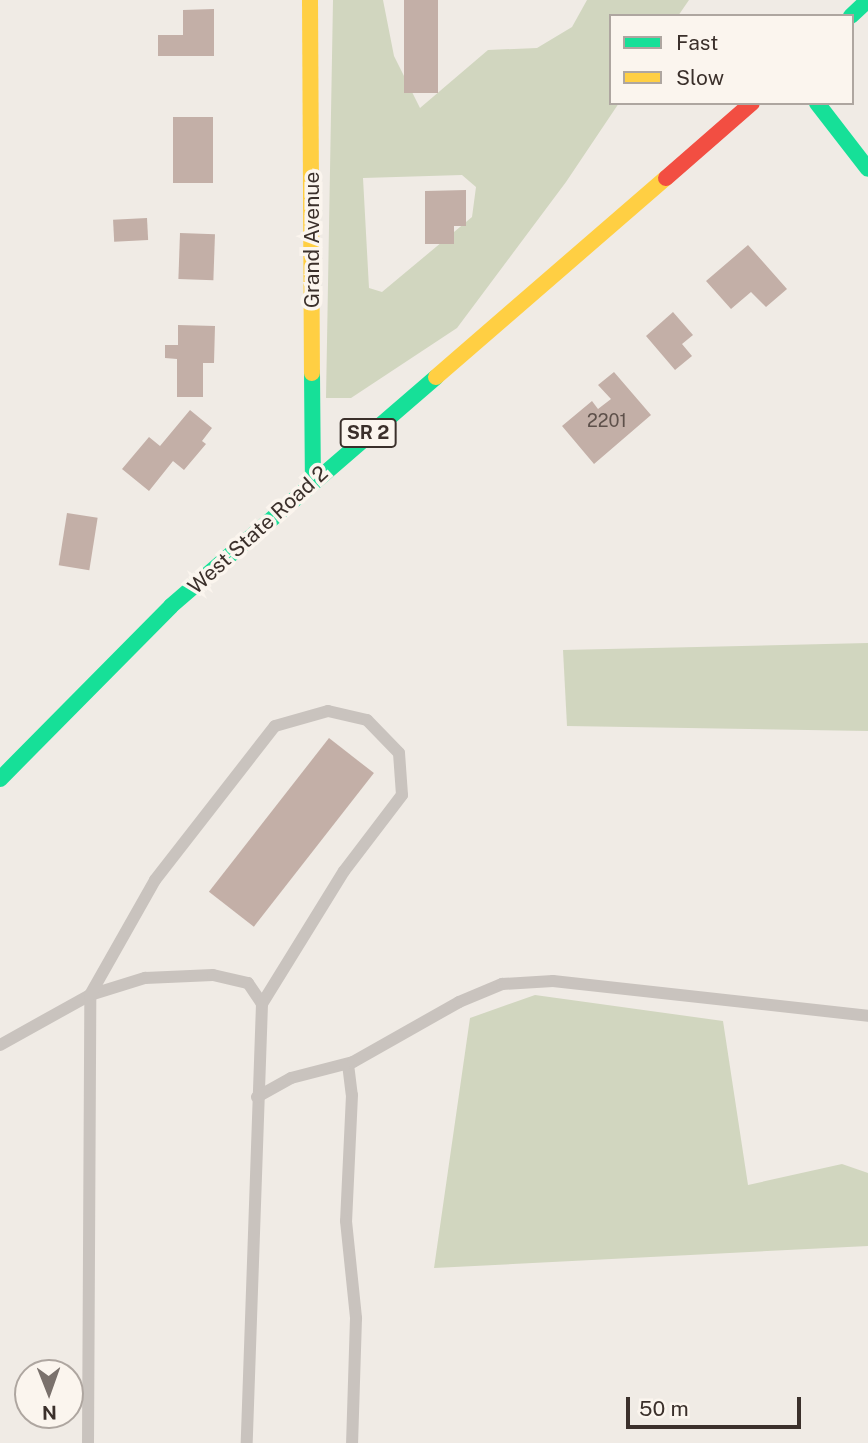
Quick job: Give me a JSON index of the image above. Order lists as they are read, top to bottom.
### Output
{
  "streets": {
    "main road": ["Grand Avenue", "SR 2", "West State Road 2"]
  },
  "crossings": [
    ["Grand Avenue", "West State Road 2"]
  ],
  "house_numbers": ["2201"],
  "legend": ["Fast", "Slow"],
  "scale_bar": "50 m",
  "north": "bottom"
}
